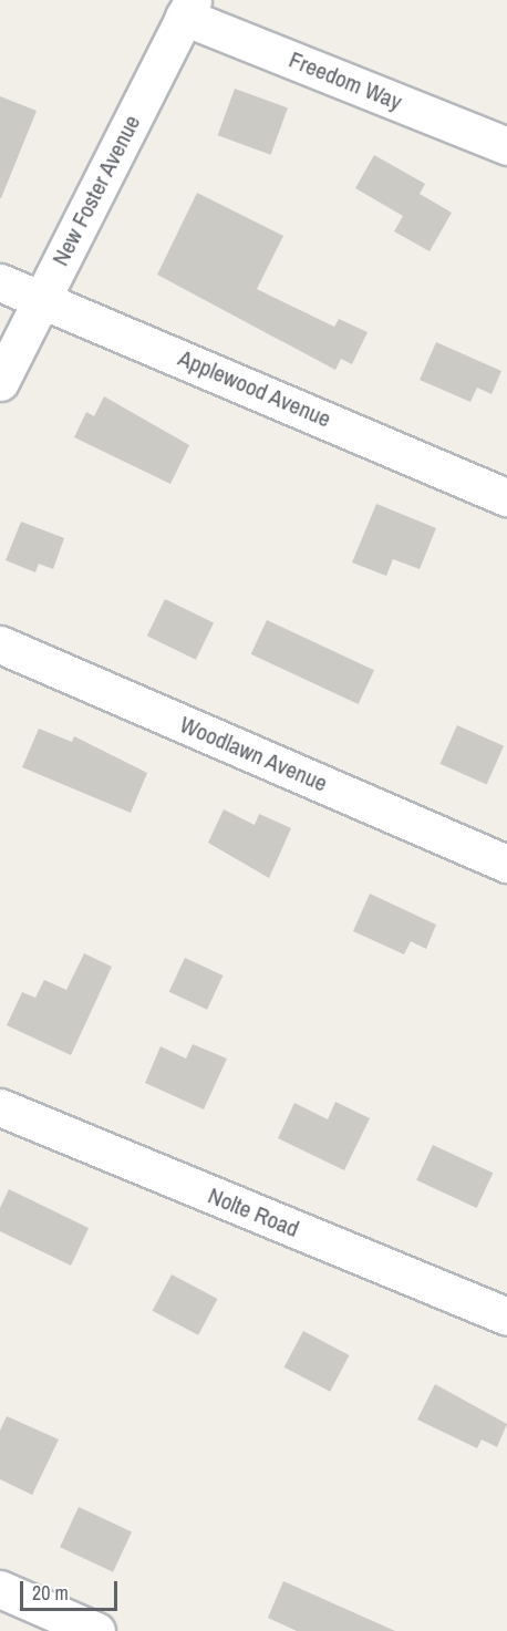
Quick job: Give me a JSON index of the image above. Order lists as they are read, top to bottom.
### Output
{
  "streets": {
    "street": [
      "Freedom Way",
      "New Foster Avenue",
      "Applewood Avenue",
      "Woodlawn Avenue",
      "Nolte Road"
    ]
  },
  "crossings": [
    ["Freedom Way", "New Foster Avenue"],
    ["New Foster Avenue", "Applewood Avenue"]
  ],
  "scale_bar": "20 m"
}
